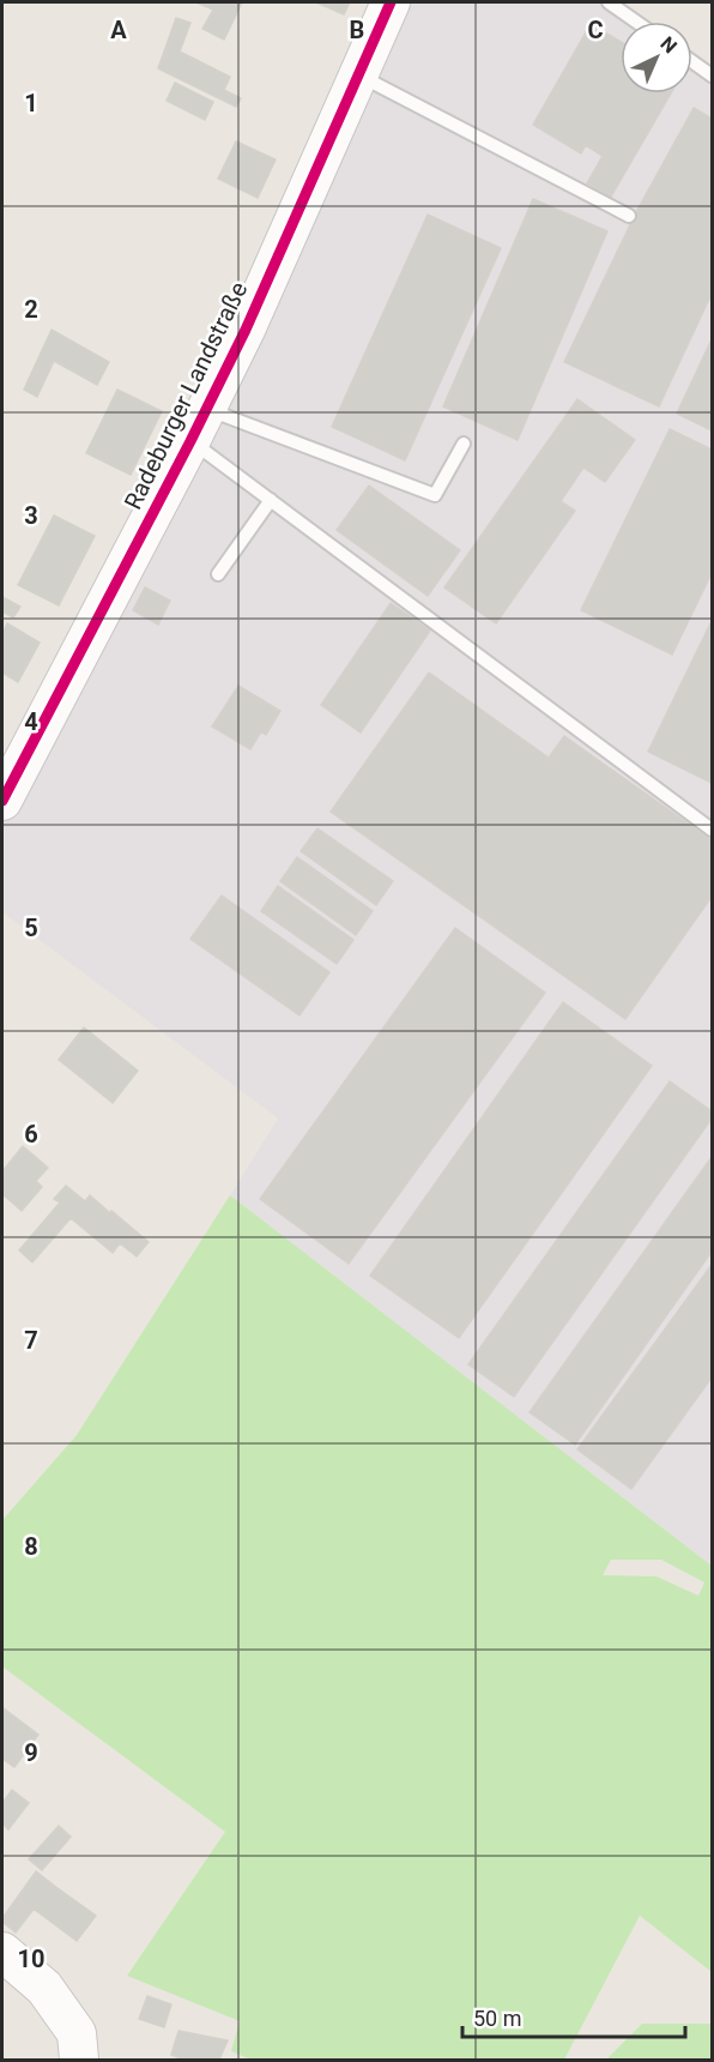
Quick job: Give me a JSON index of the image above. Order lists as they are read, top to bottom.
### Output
{
  "streets": {
    "street": ["Radeburger Landstraße"]
  },
  "scale_bar": "50 m",
  "north": "top right",
  "grid": {
    "columns": ["A", "B", "C"],
    "rows": [
      "1",
      "2",
      "3",
      "4",
      "5",
      "6",
      "7",
      "8",
      "9",
      "10"
    ]
  }
}
